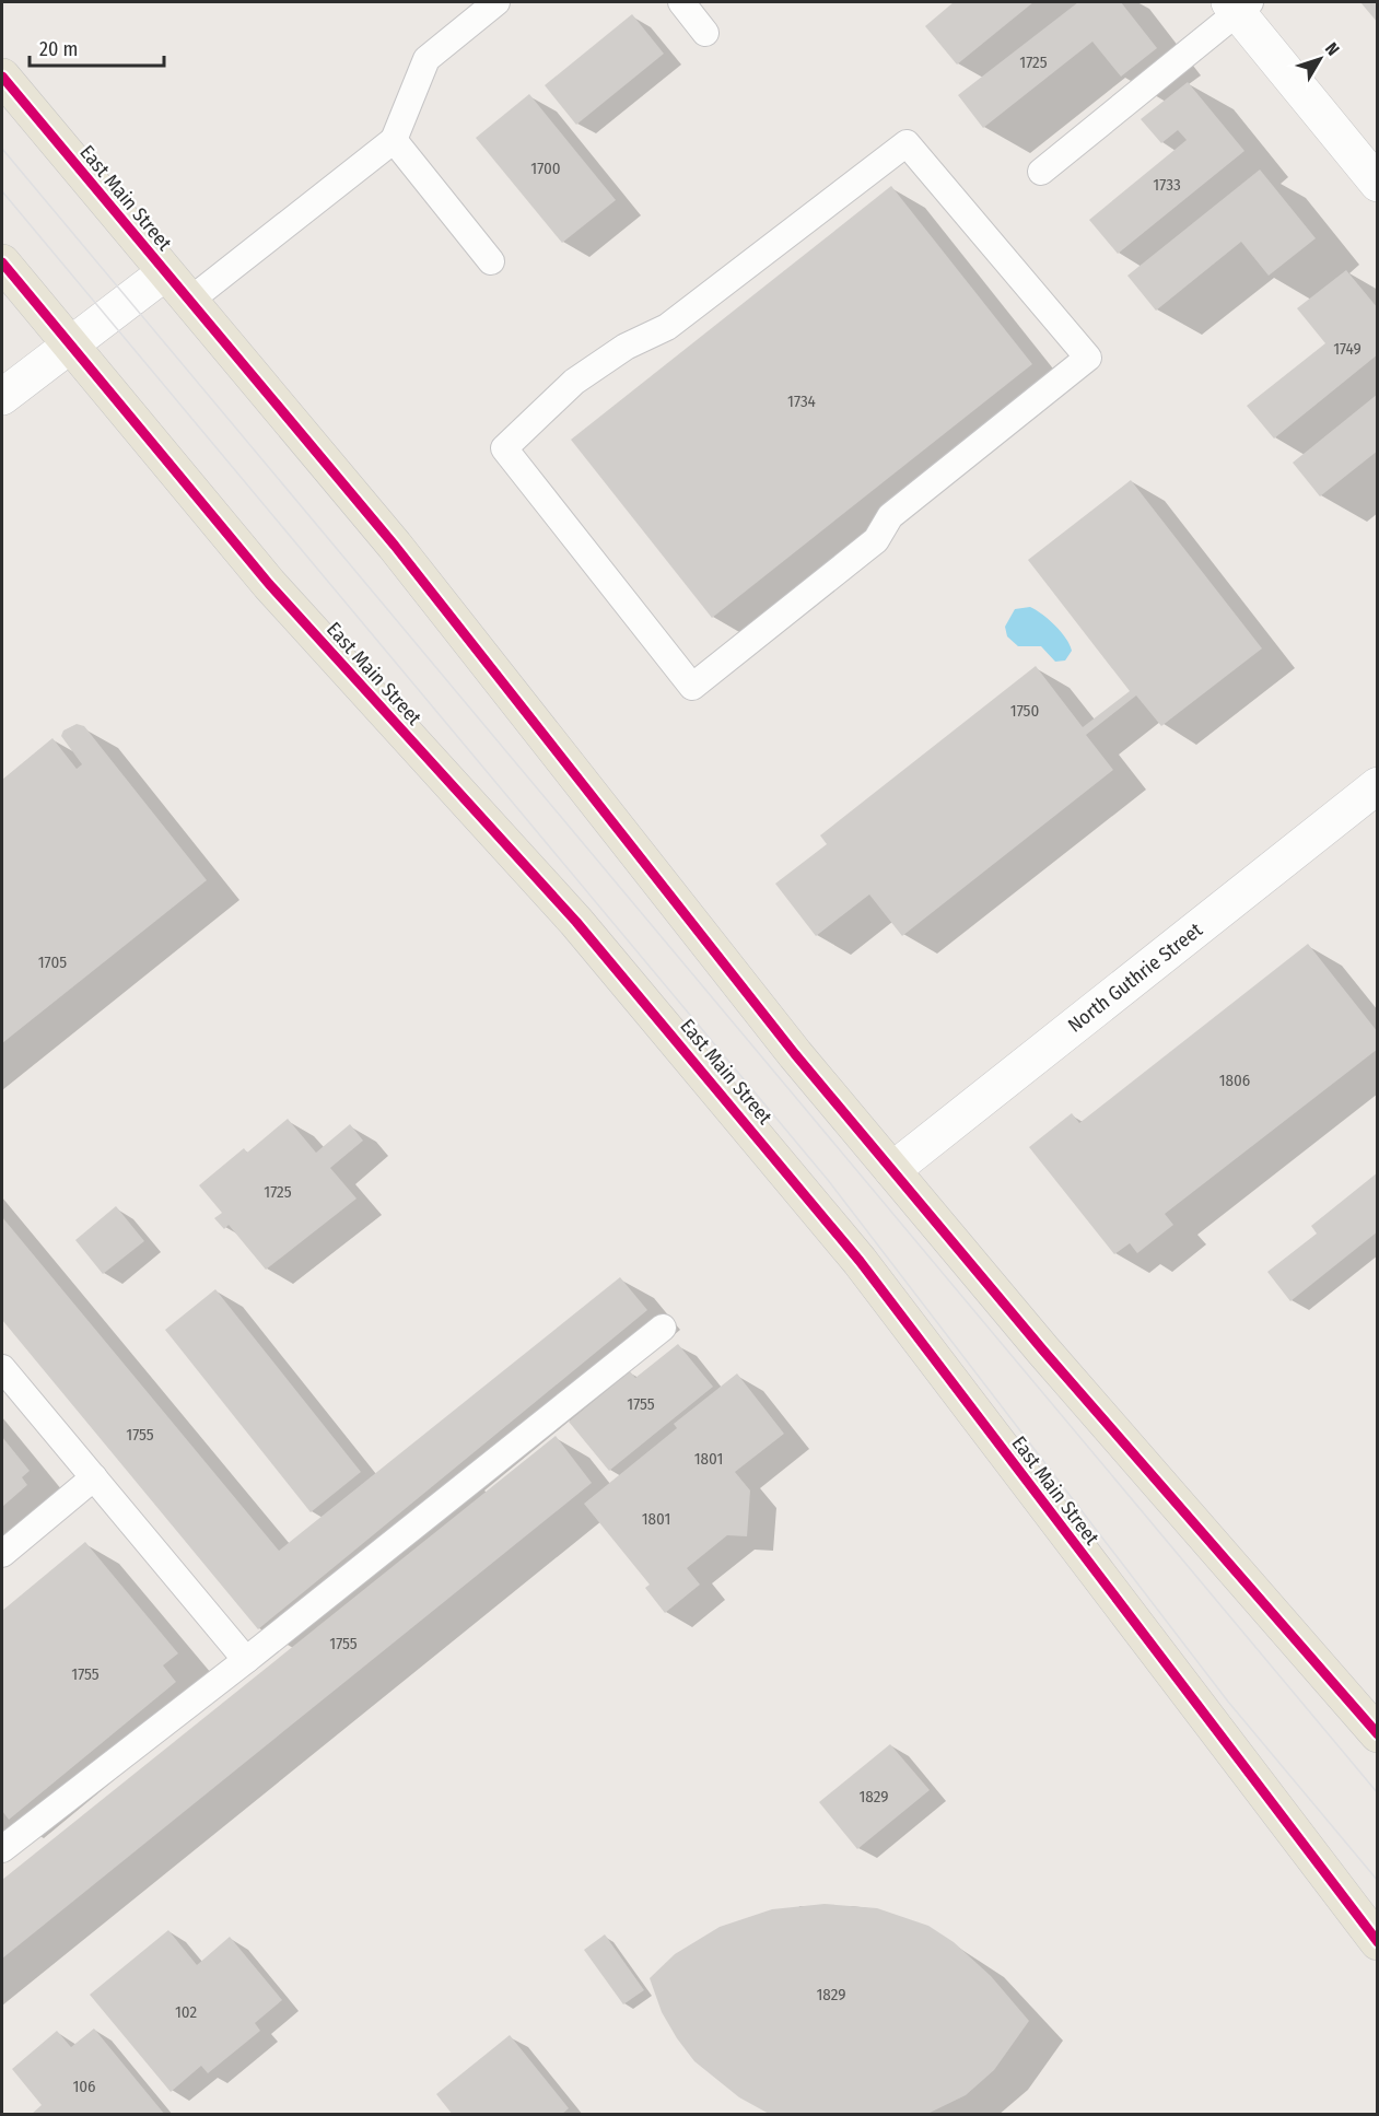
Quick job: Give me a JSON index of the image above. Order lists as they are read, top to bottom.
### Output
{
  "streets": {
    "main road": ["East Main Street"],
    "street": ["North Guthrie Street"]
  },
  "crossings": [
    ["East Main Street", "North Guthrie Street"]
  ],
  "house_numbers": [
    "1725",
    "1700",
    "1733",
    "1749",
    "1734",
    "1750",
    "1705",
    "1806",
    "1725",
    "1755",
    "1755",
    "1801",
    "1801",
    "1755",
    "1755",
    "1829",
    "1829",
    "102",
    "106"
  ],
  "scale_bar": "20 m",
  "north": "top right"
}
